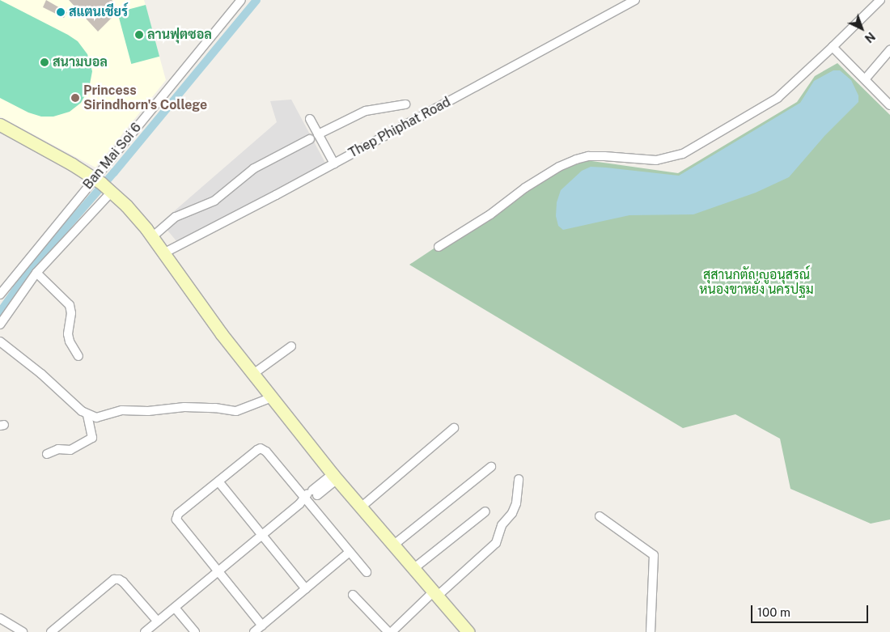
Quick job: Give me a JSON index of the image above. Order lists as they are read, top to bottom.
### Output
{
  "streets": {
    "street": ["Thep Phiphat Road", "Ban Mai Soi 6"]
  },
  "parks": ["สุสานกตัญญูอนุสรณ์ หนองขาหยั่ง นครปฐม"],
  "places": [
    "สแตนเชียร์",
    "ลานฟุตซอล",
    "สนามบอล",
    "Princess Sirindhorn's College"
  ],
  "scale_bar": "100 m",
  "north": "bottom right"
}
